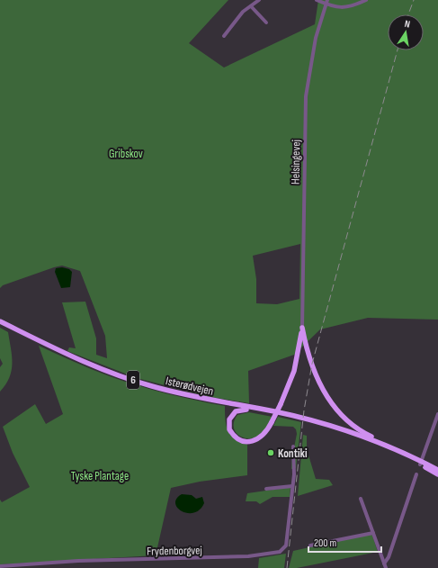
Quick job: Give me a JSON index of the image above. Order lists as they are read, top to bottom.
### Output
{
  "streets": {
    "highway": ["6", "Isterødvejen"],
    "street": ["Helsingevej", "Frydenborgvej"]
  },
  "parks": ["Gribskov", "Tyske Plantage"],
  "places": ["Kontiki"],
  "scale_bar": "200 m",
  "north": "top"
}
